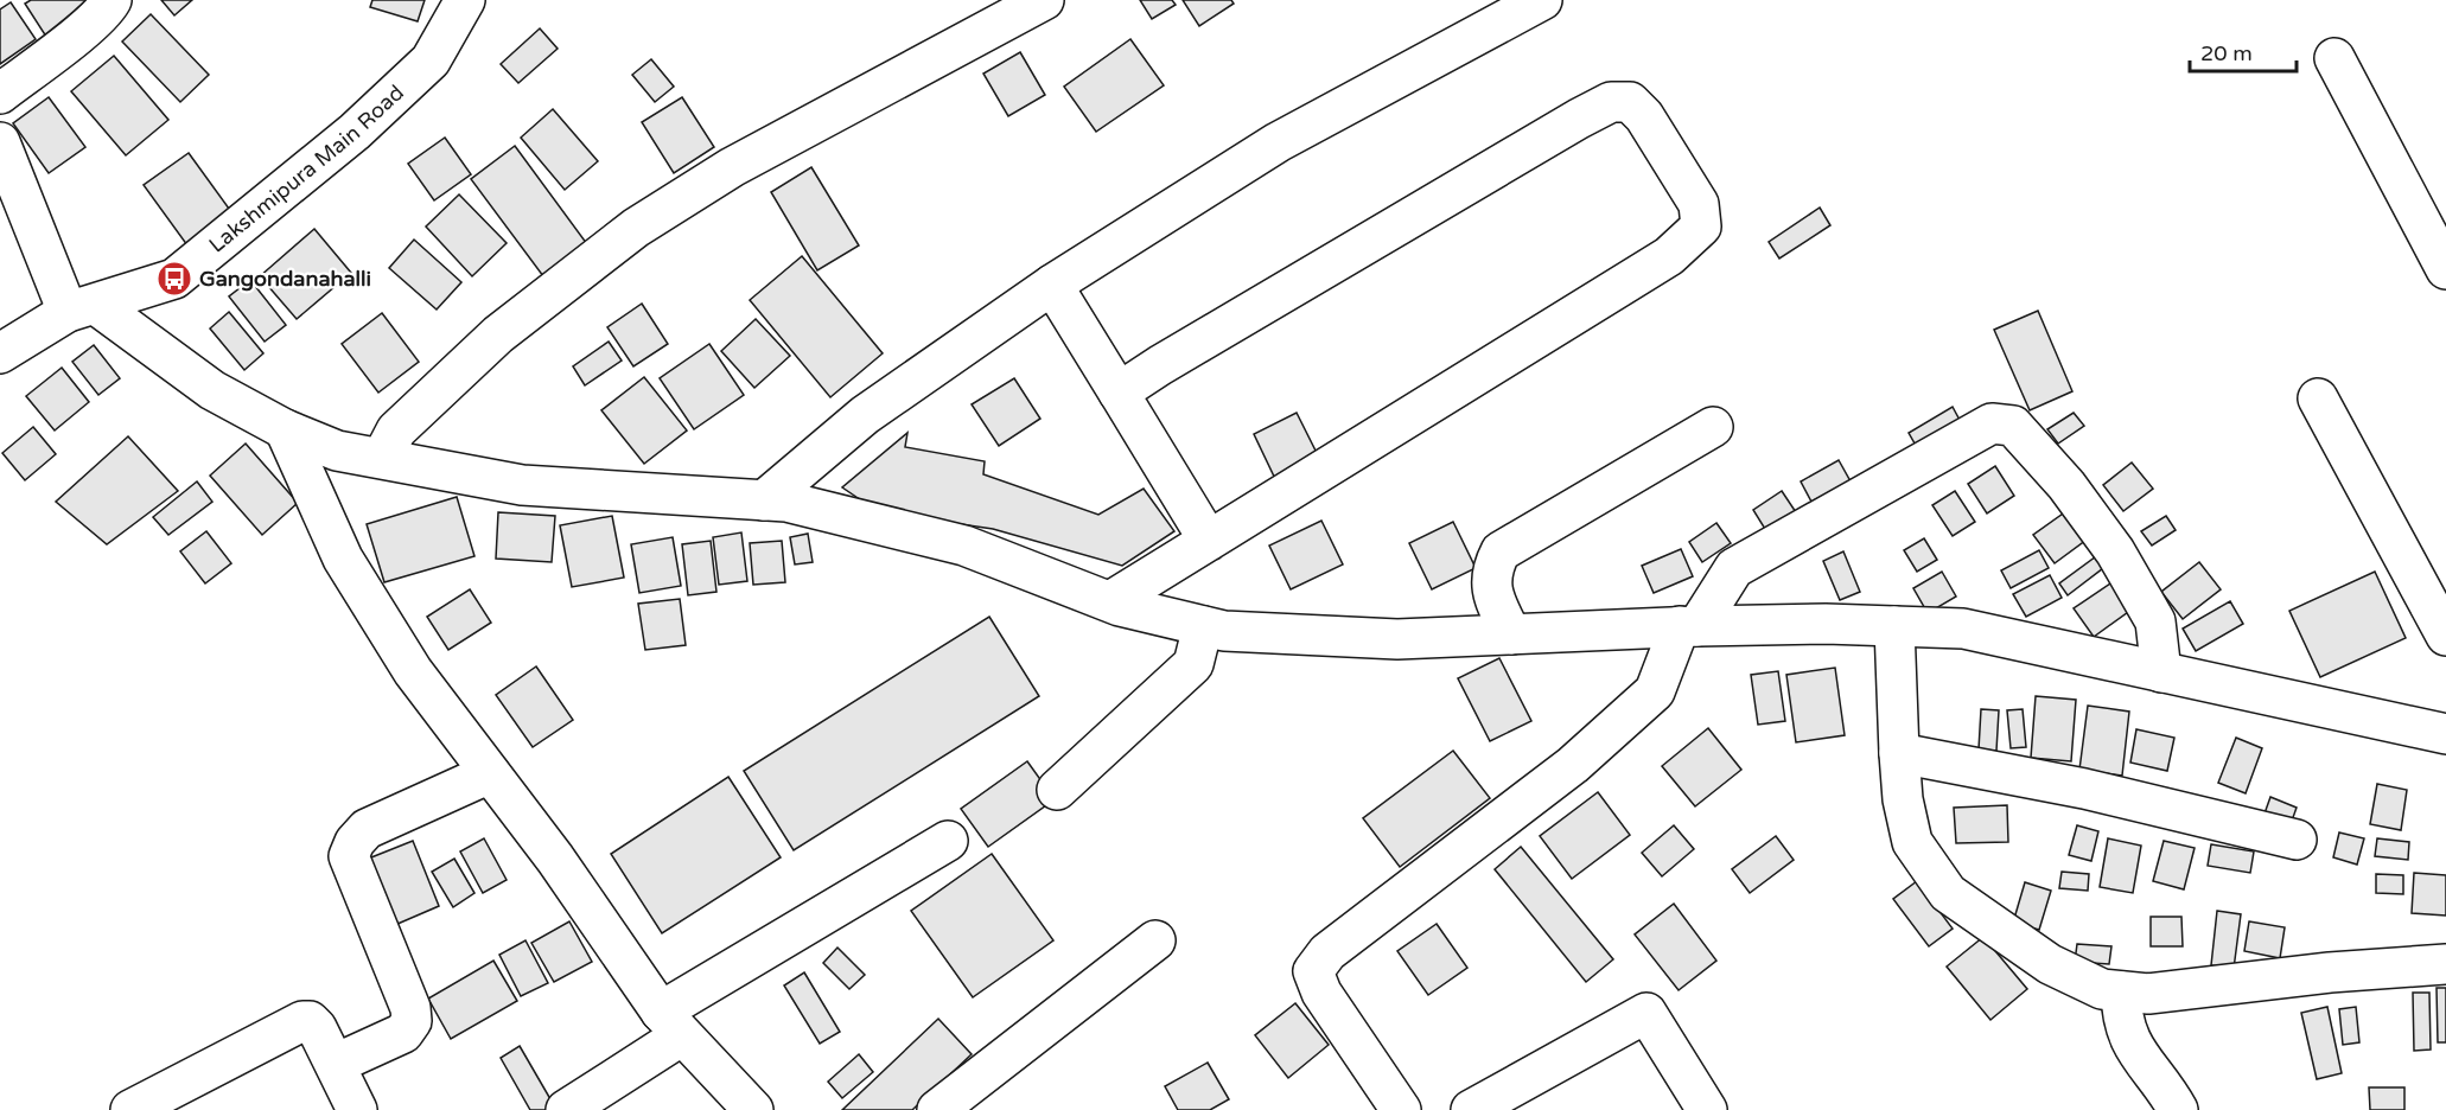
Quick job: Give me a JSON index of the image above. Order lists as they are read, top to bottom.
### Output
{
  "streets": {
    "street": ["Lakshmipura Main Road"]
  },
  "places": {
    "bus stop": ["Gangondanahalli"]
  },
  "scale_bar": "20 m"
}
